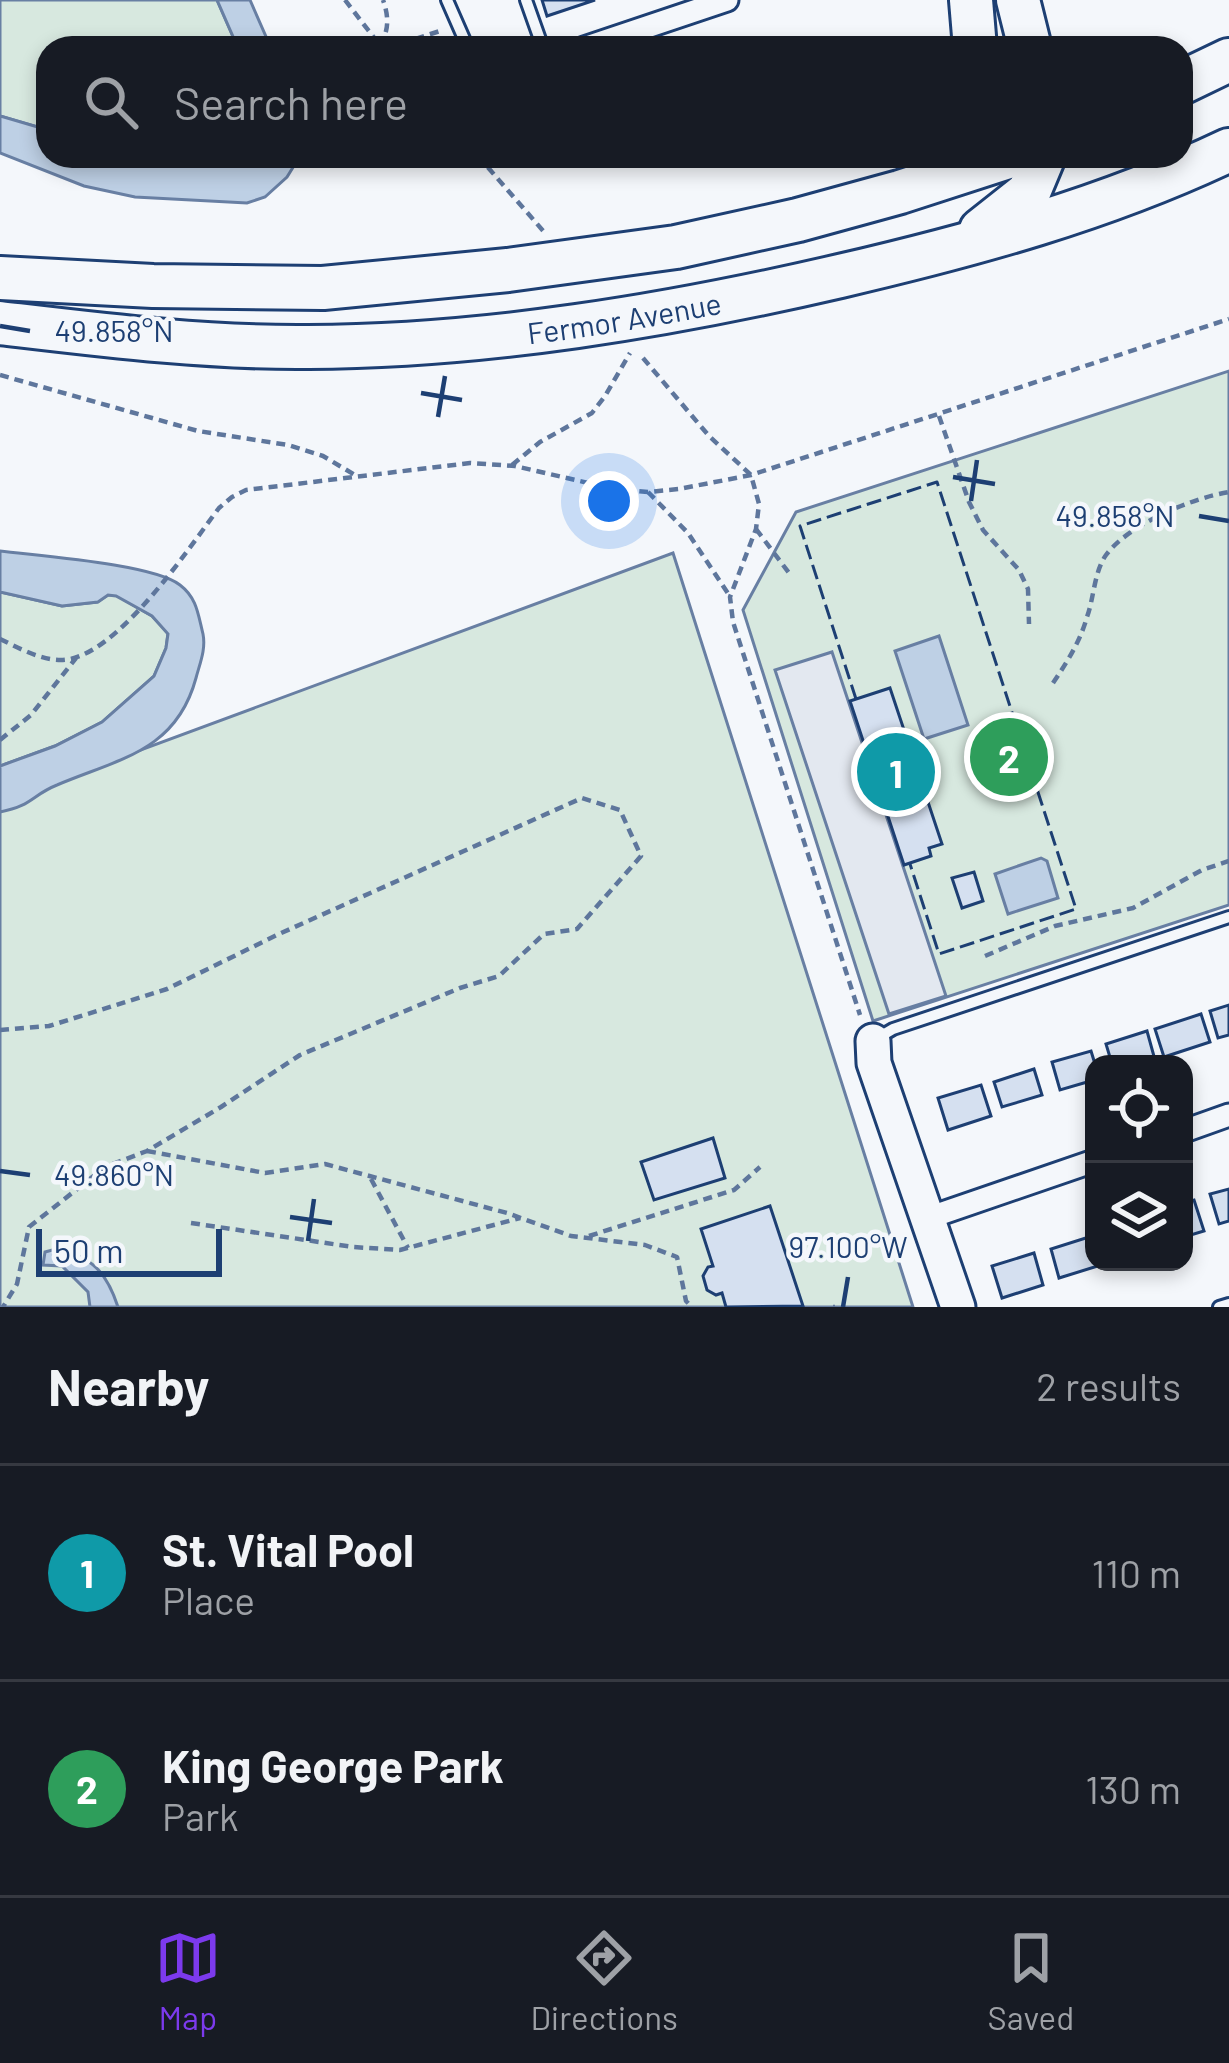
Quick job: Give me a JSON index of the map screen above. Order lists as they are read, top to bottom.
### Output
{
  "streets": {
    "highway": ["Fermor Avenue"]
  },
  "scale_bar": "50 m",
  "page": {
    "search": "Search here",
    "pins": ["2", "1"],
    "scale": "50 m",
    "heading": ["Nearby", "2 results"],
    "list": [
      {
        "mark": "1",
        "name": "St. Vital Pool",
        "note": "Place",
        "value": "110 m"
      },
      {
        "mark": "2",
        "name": "King George Park",
        "note": "Park",
        "value": "130 m"
      }
    ],
    "nav": ["Map", "Directions", "Saved"]
  },
  "coordinates": ["49.858°N", "49.860°N", "97.100°W"]
}
